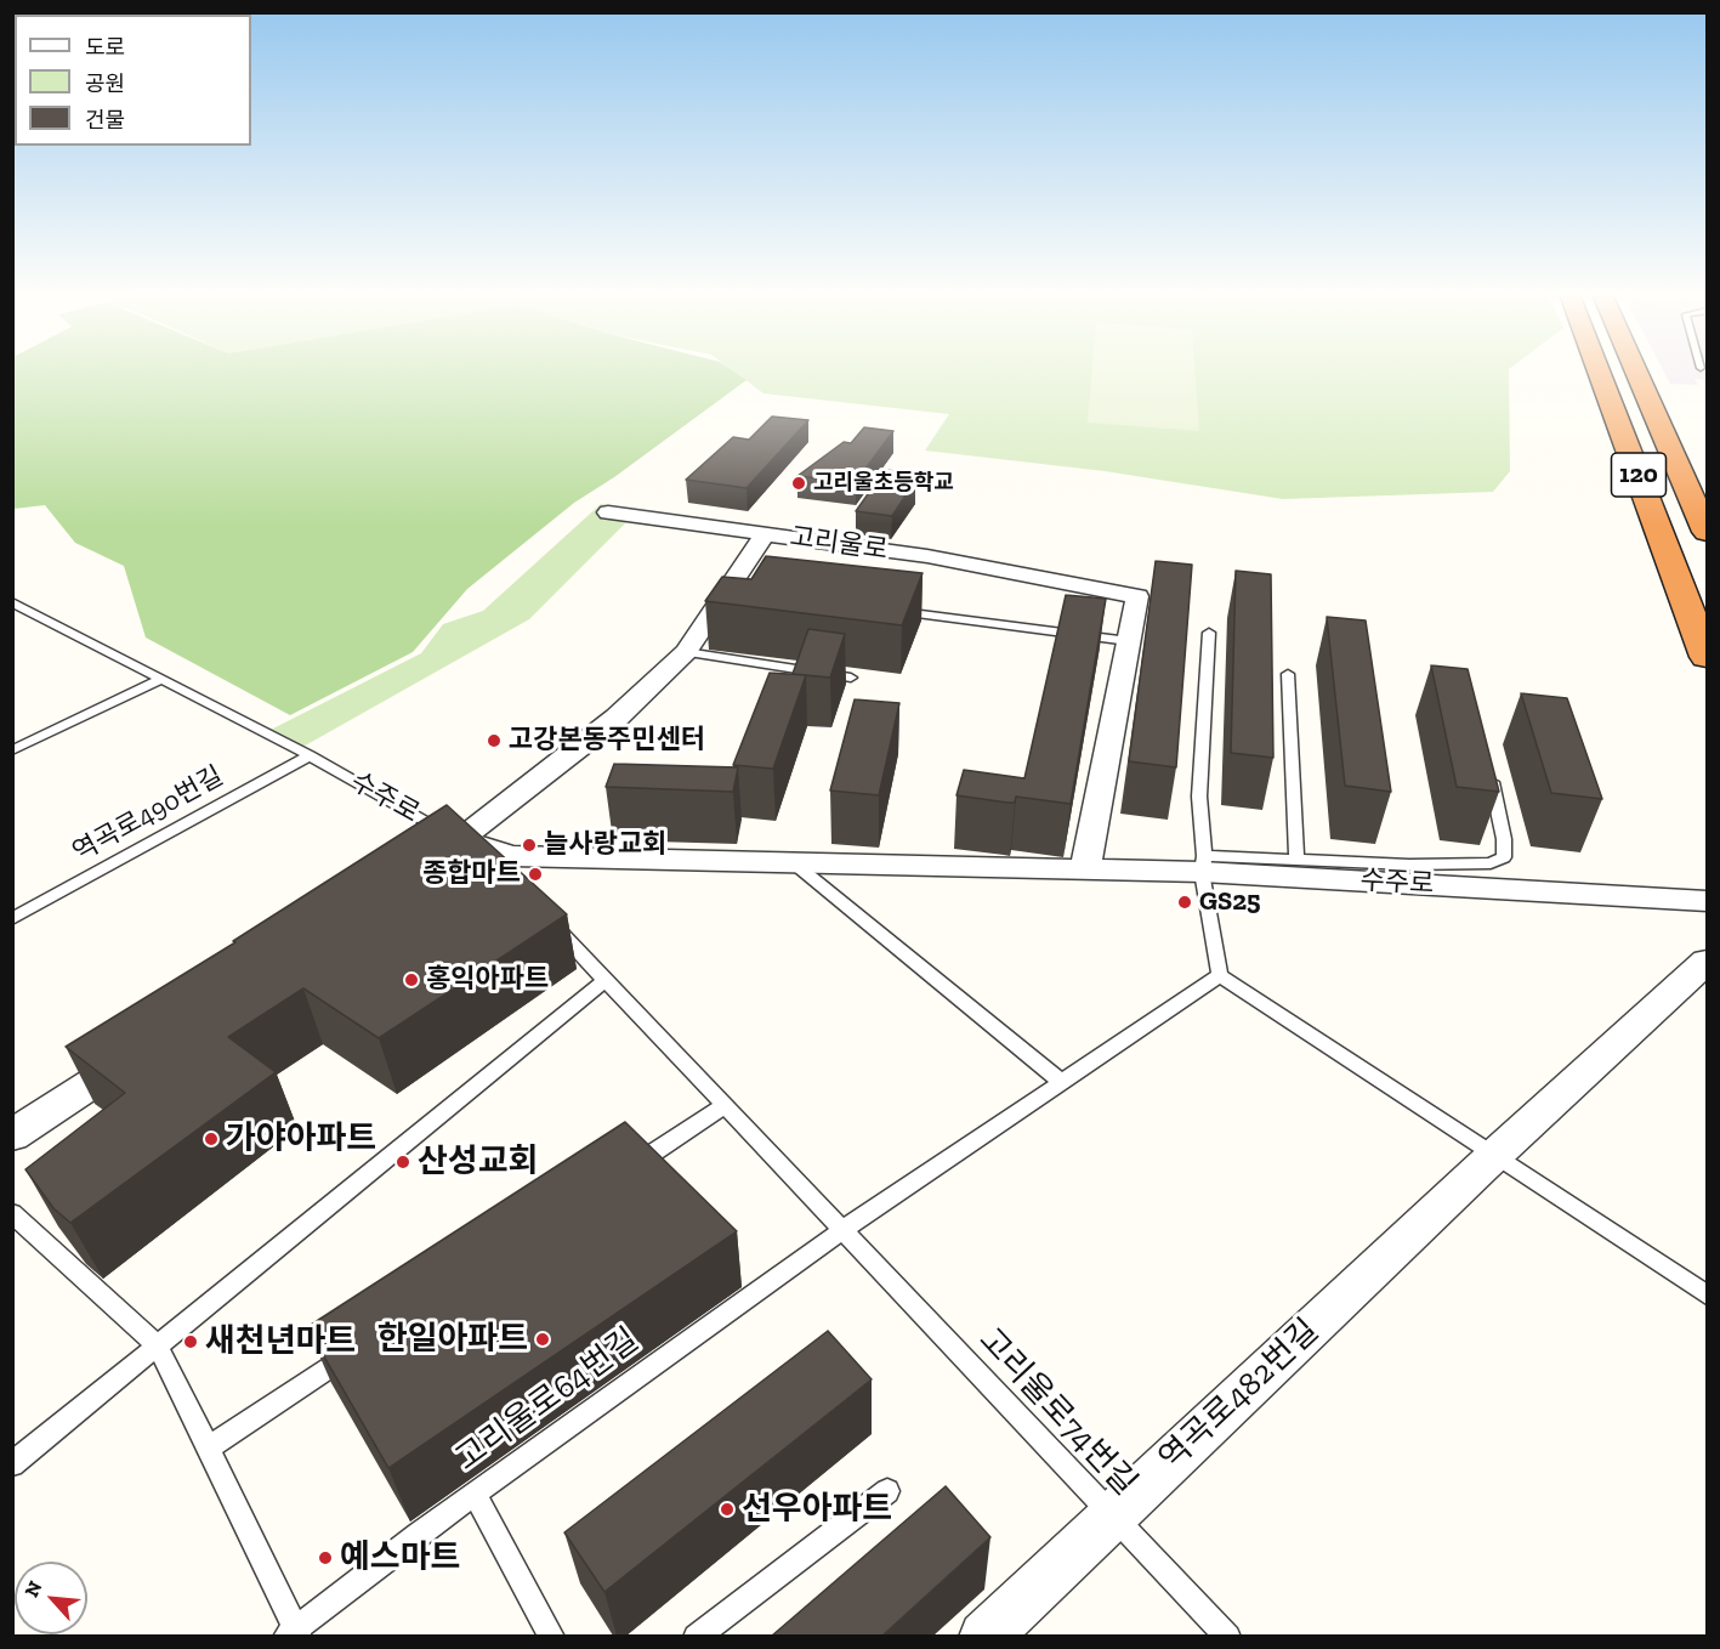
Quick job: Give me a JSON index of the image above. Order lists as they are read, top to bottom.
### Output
{
  "streets": {
    "highway": ["120"],
    "street": ["고리울로", "수주로", "역곡로482번길"],
    "lane": ["역곡로490번길", "고리울로64번길", "고리울로74번길"]
  },
  "crossings": [
    ["고리울로", "수주로"],
    ["수주로", "역곡로490번길"],
    ["역곡로482번길", "고리울로74번길"],
    ["고리울로64번길", "고리울로74번길"]
  ],
  "places": [
    "고리울초등학교",
    "고강본동주민센터",
    "늘사랑교회",
    "종합마트",
    "GS25",
    "홍익아파트",
    "가야아파트",
    "산성교회",
    "한일아파트",
    "새천년마트",
    "선우아파트",
    "예스마트"
  ],
  "legend": ["도로", "공원", "건물"],
  "north": "top left"
}
